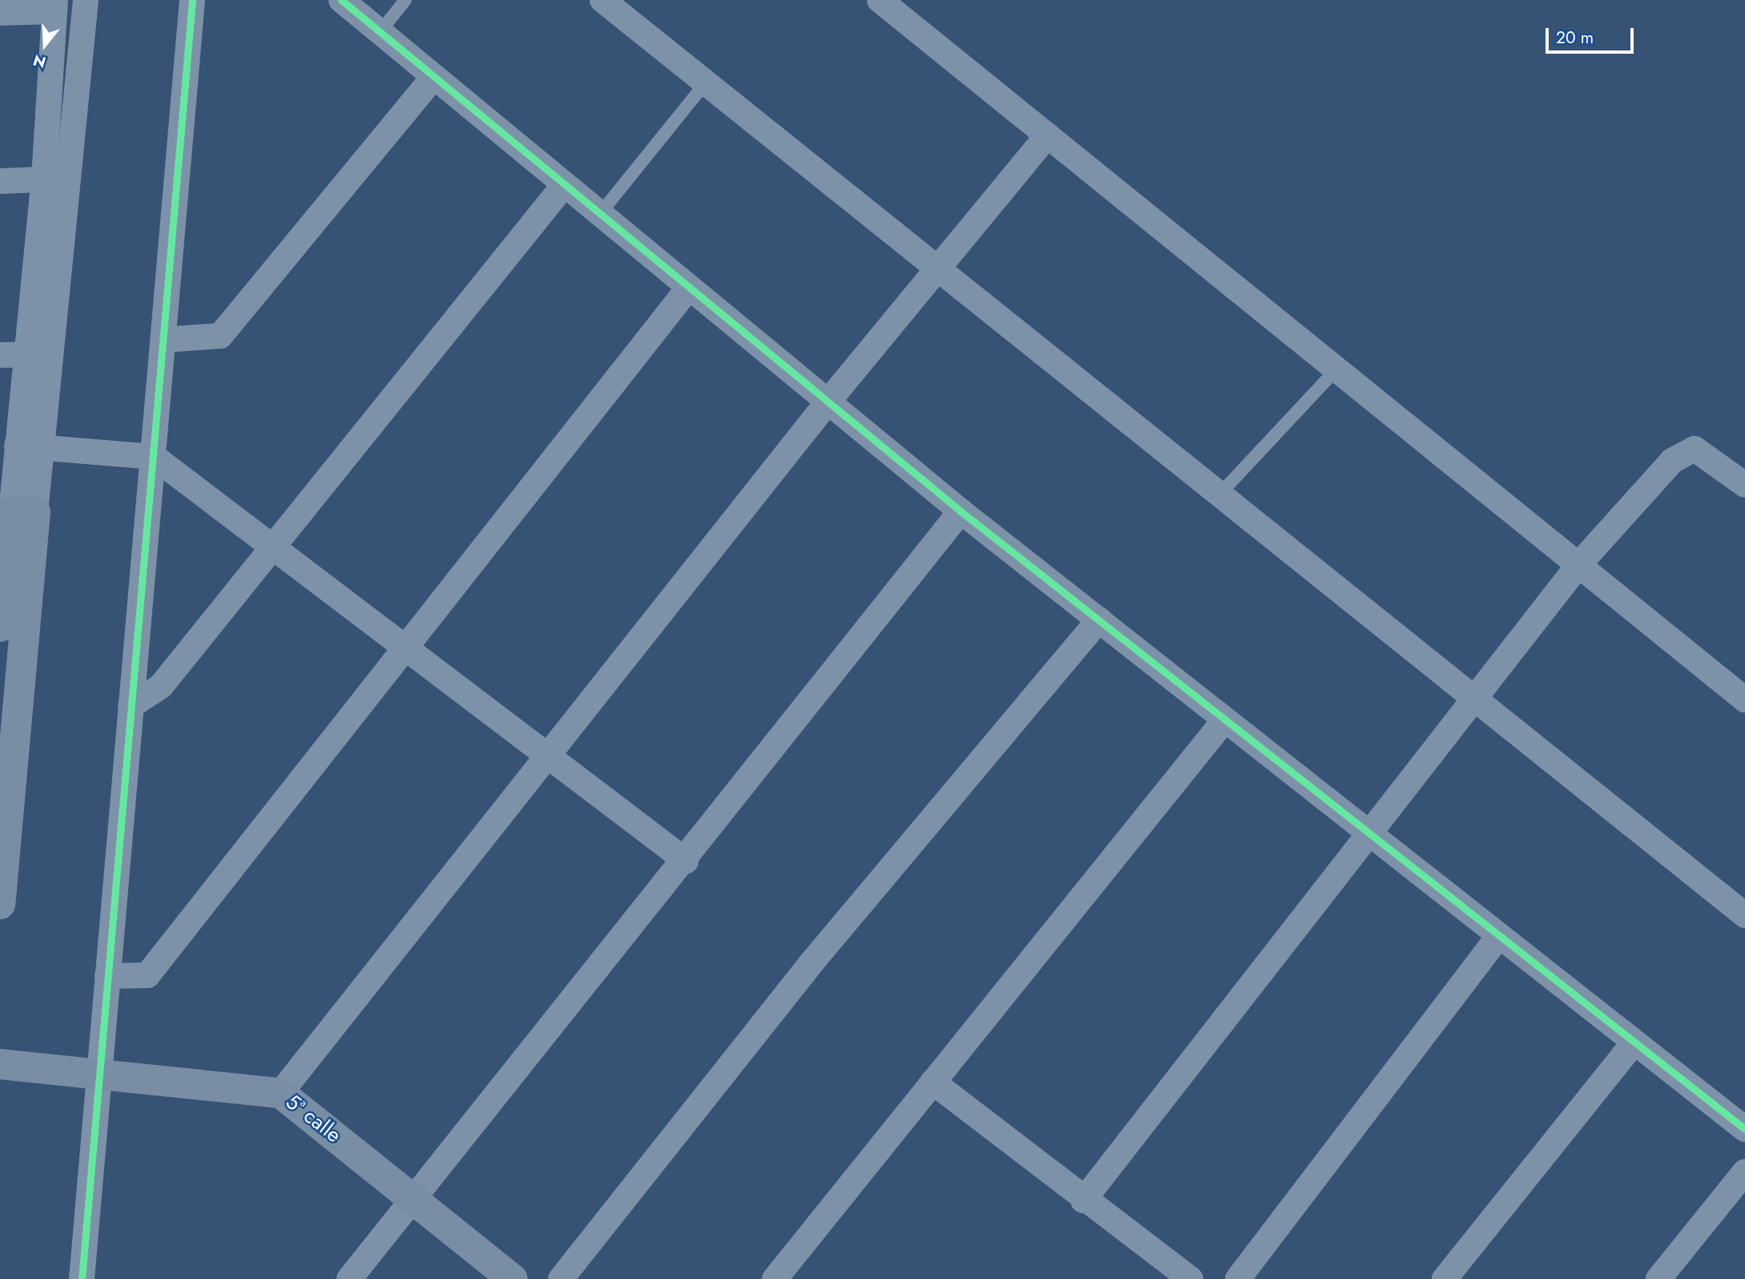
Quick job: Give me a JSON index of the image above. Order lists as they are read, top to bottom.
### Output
{
  "streets": {
    "street": ["5ª calle"]
  },
  "scale_bar": "20 m",
  "north": "bottom"
}
